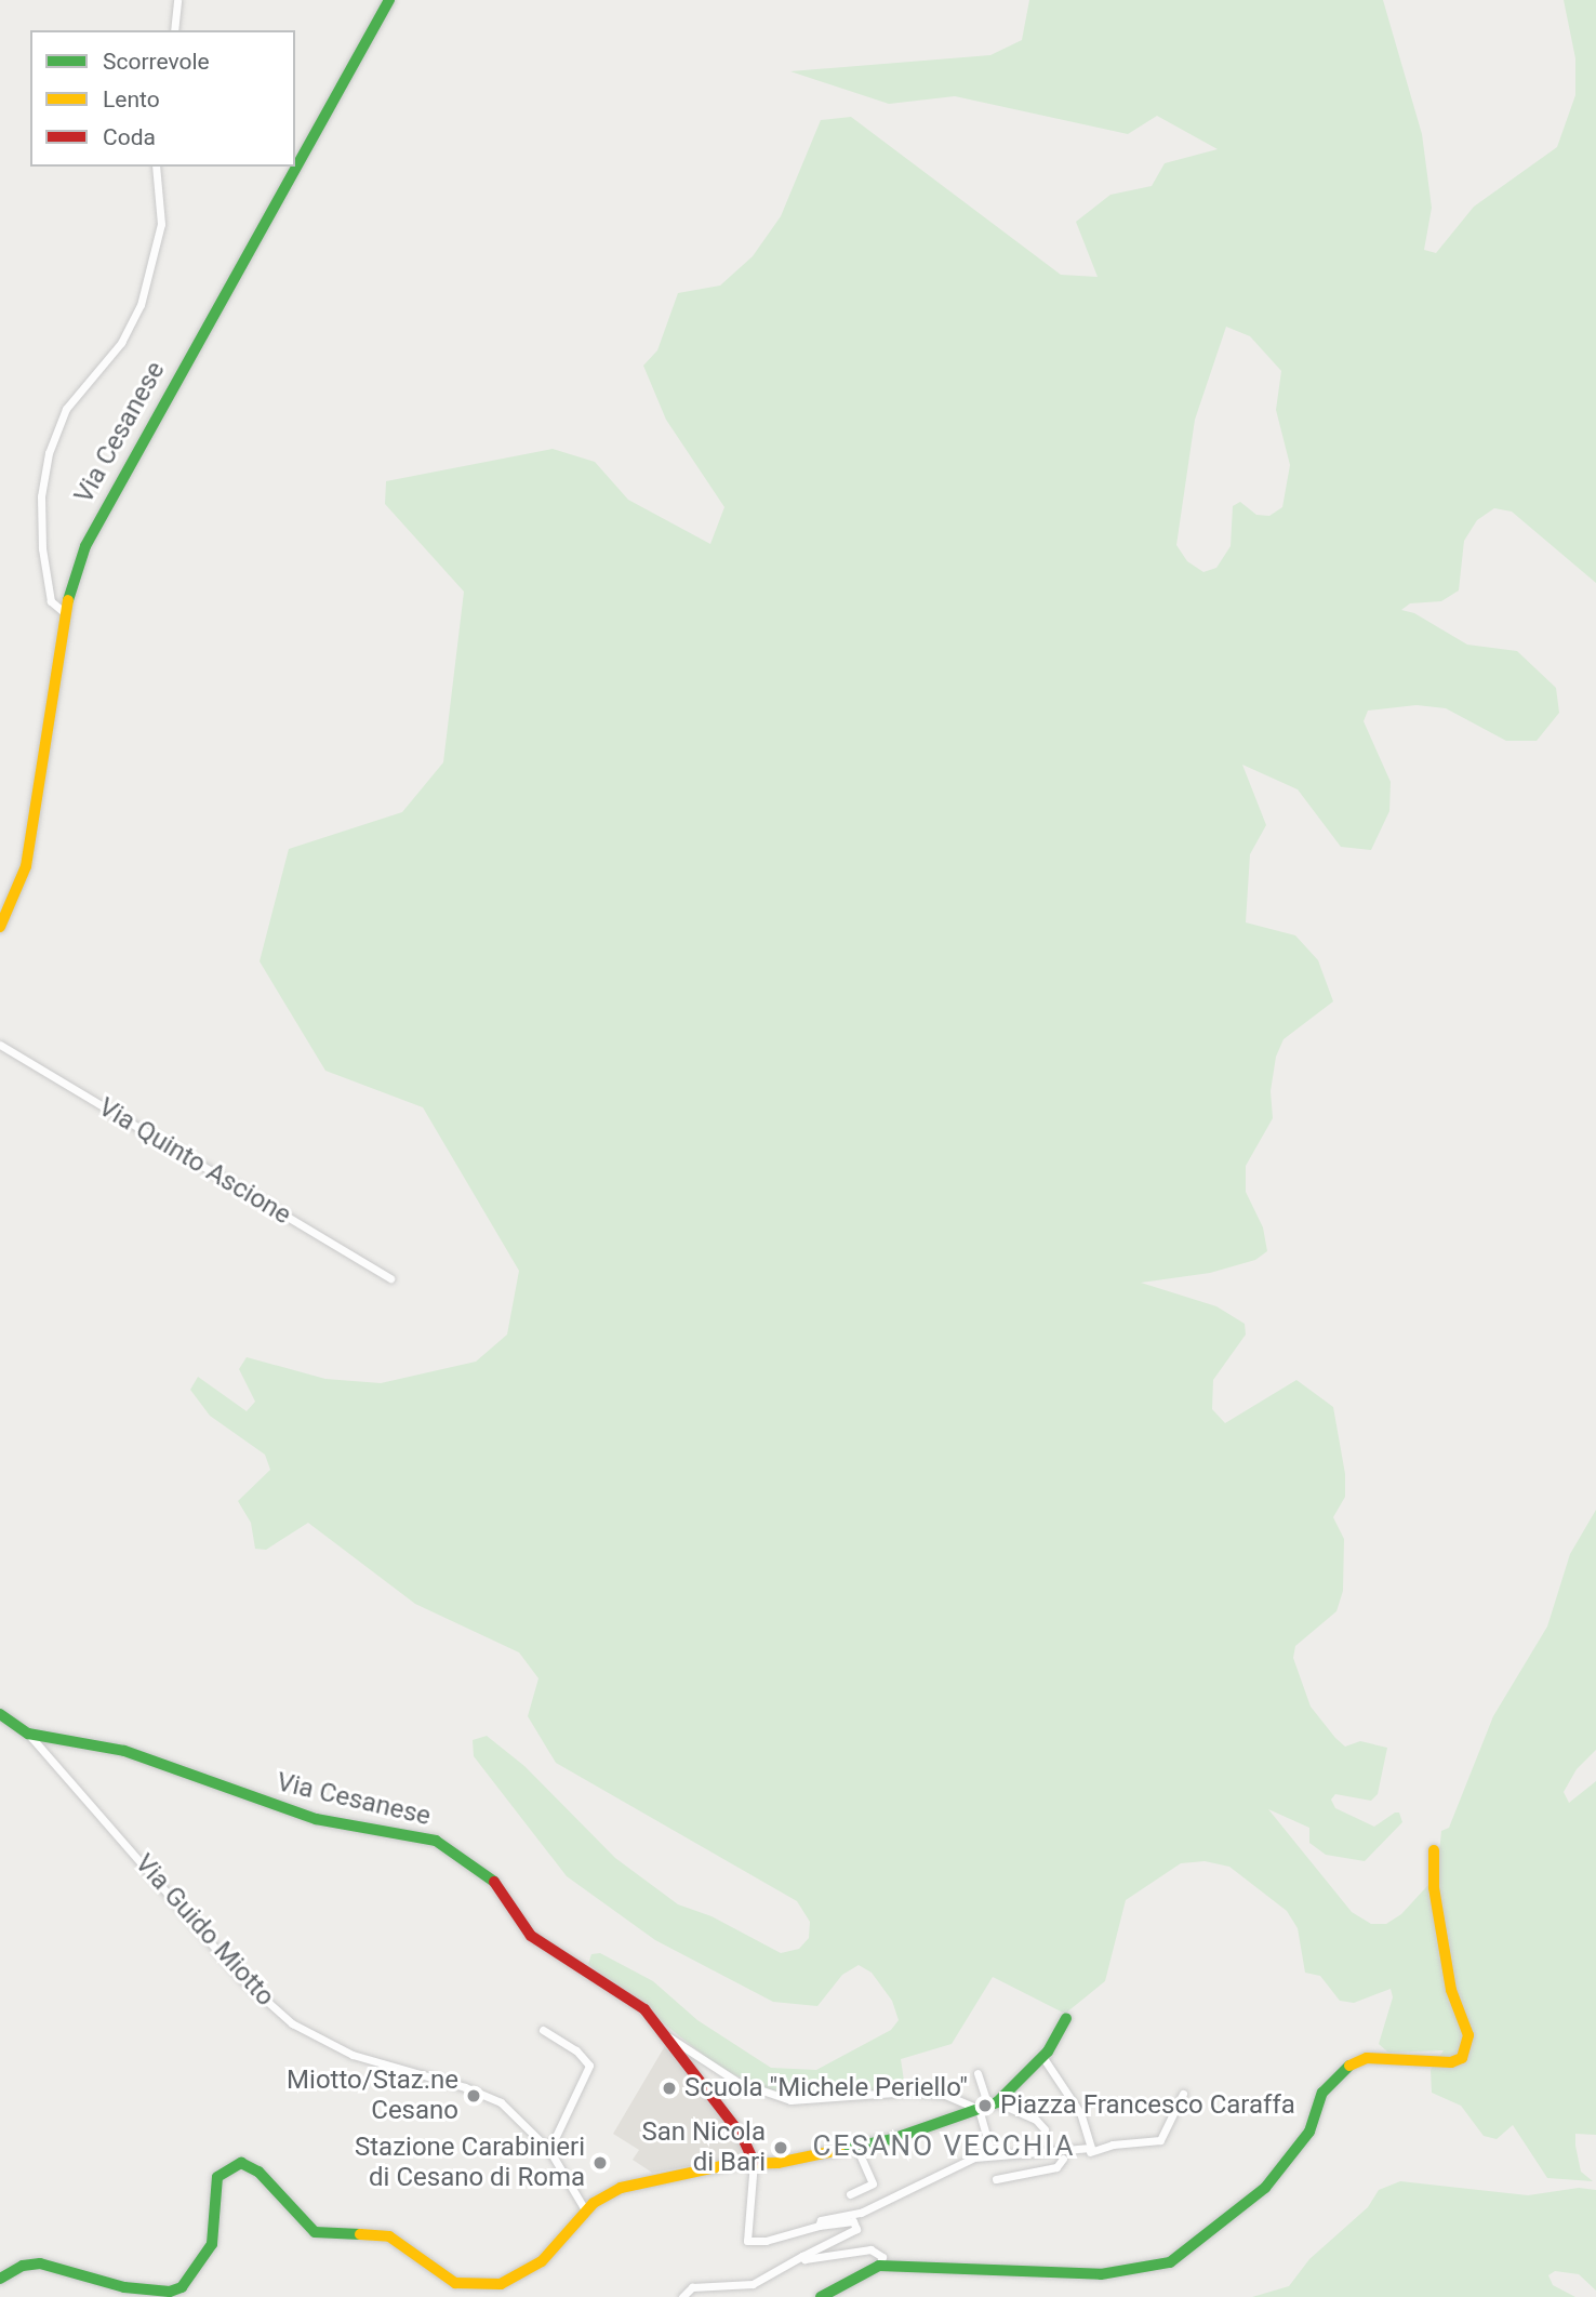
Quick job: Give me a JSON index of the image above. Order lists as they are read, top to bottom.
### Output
{
  "streets": {
    "street": ["Via Cesanese", "Via Quinto Ascione", "Via Guido Miotto"]
  },
  "crossings": [
    ["Via Cesanese", "Via Guido Miotto"]
  ],
  "districts": ["CESANO VECCHIA"],
  "places": [
    "Scuola \"Michele Periello\"",
    "Miotto/Staz.ne Cesano",
    "Piazza Francesco Caraffa",
    "San Nicola di Bari",
    "Stazione Carabinieri di Cesano di Roma"
  ],
  "legend": ["Scorrevole", "Lento", "Coda"]
}
